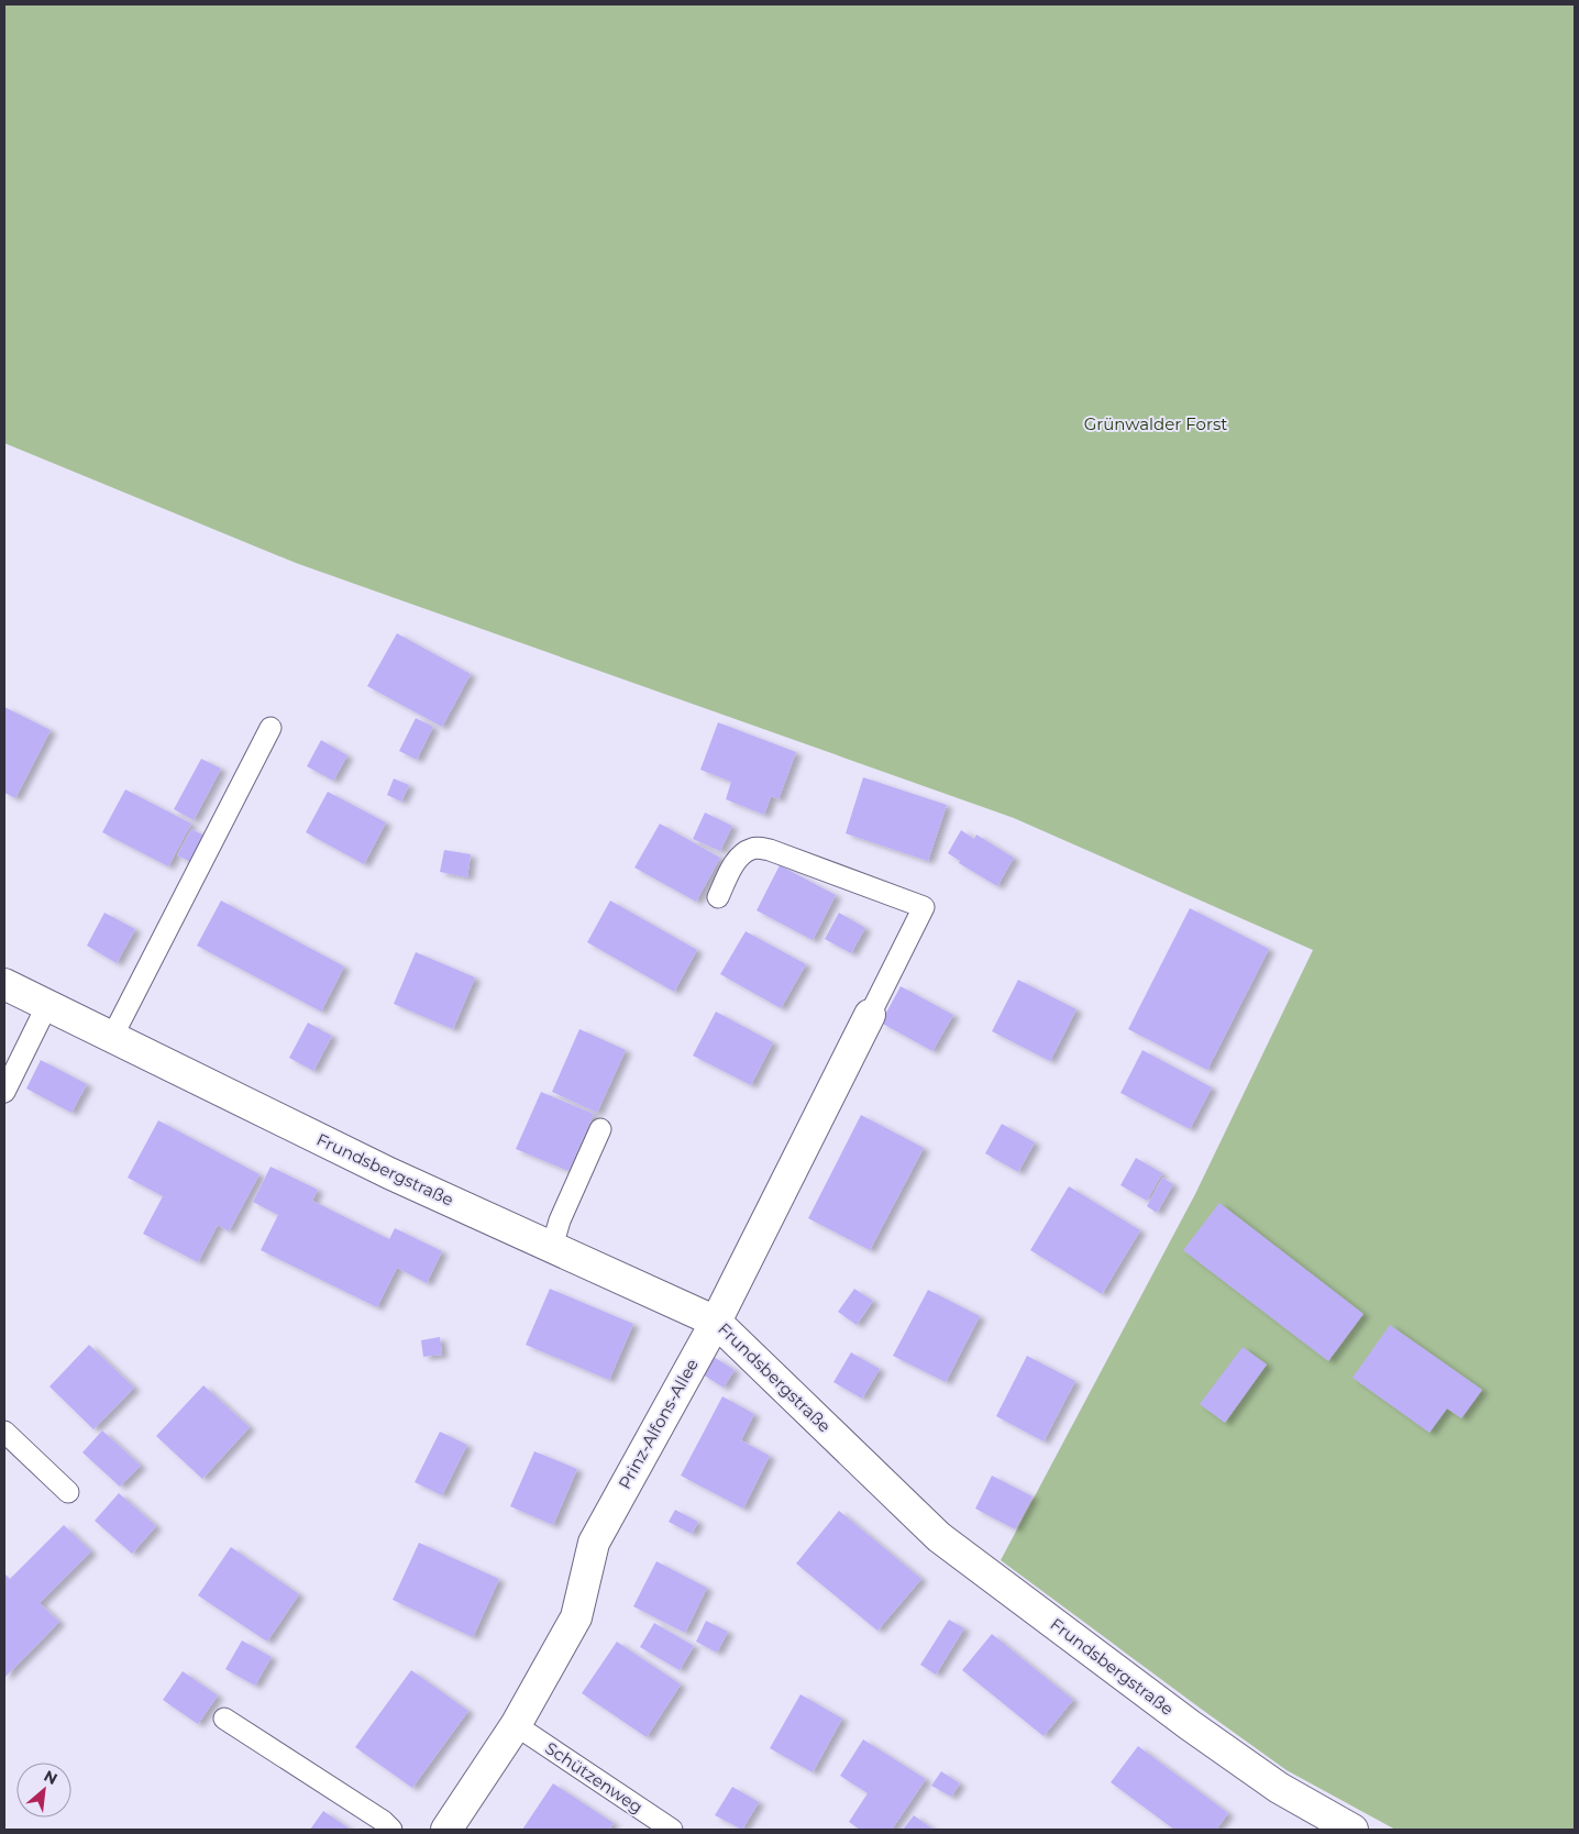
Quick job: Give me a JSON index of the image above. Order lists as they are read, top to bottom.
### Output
{
  "streets": {
    "street": ["Frundsbergstraße", "Prinz-Alfons-Allee"],
    "lane": ["Schützenweg"]
  },
  "crossings": [
    ["Frundsbergstraße", "Prinz-Alfons-Allee"],
    ["Prinz-Alfons-Allee", "Schützenweg"]
  ],
  "parks": ["Grünwalder Forst"],
  "north": "top right"
}
